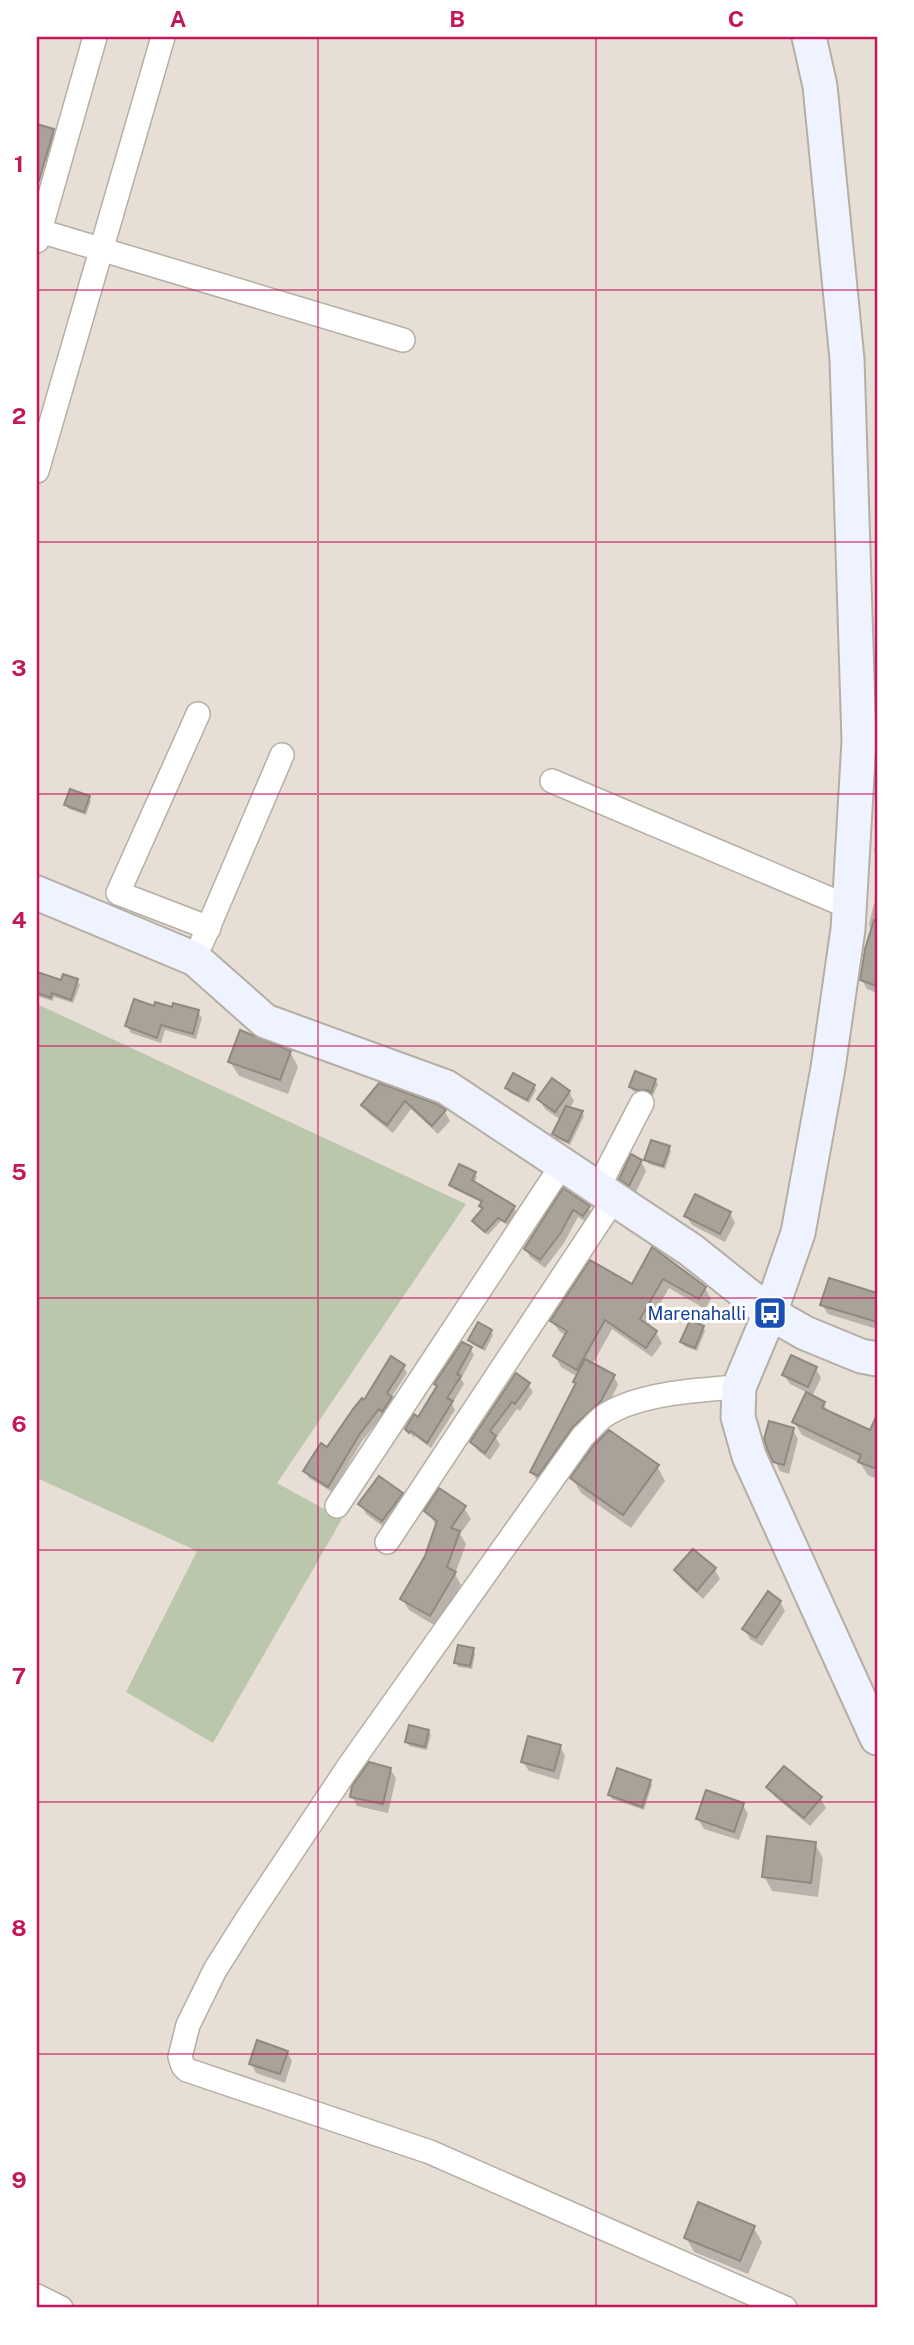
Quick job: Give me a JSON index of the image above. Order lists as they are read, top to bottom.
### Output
{
  "places": {
    "bus stop": ["Marenahalli"]
  },
  "grid": {
    "columns": ["A", "B", "C"],
    "rows": [
      "1",
      "2",
      "3",
      "4",
      "5",
      "6",
      "7",
      "8",
      "9"
    ]
  }
}
